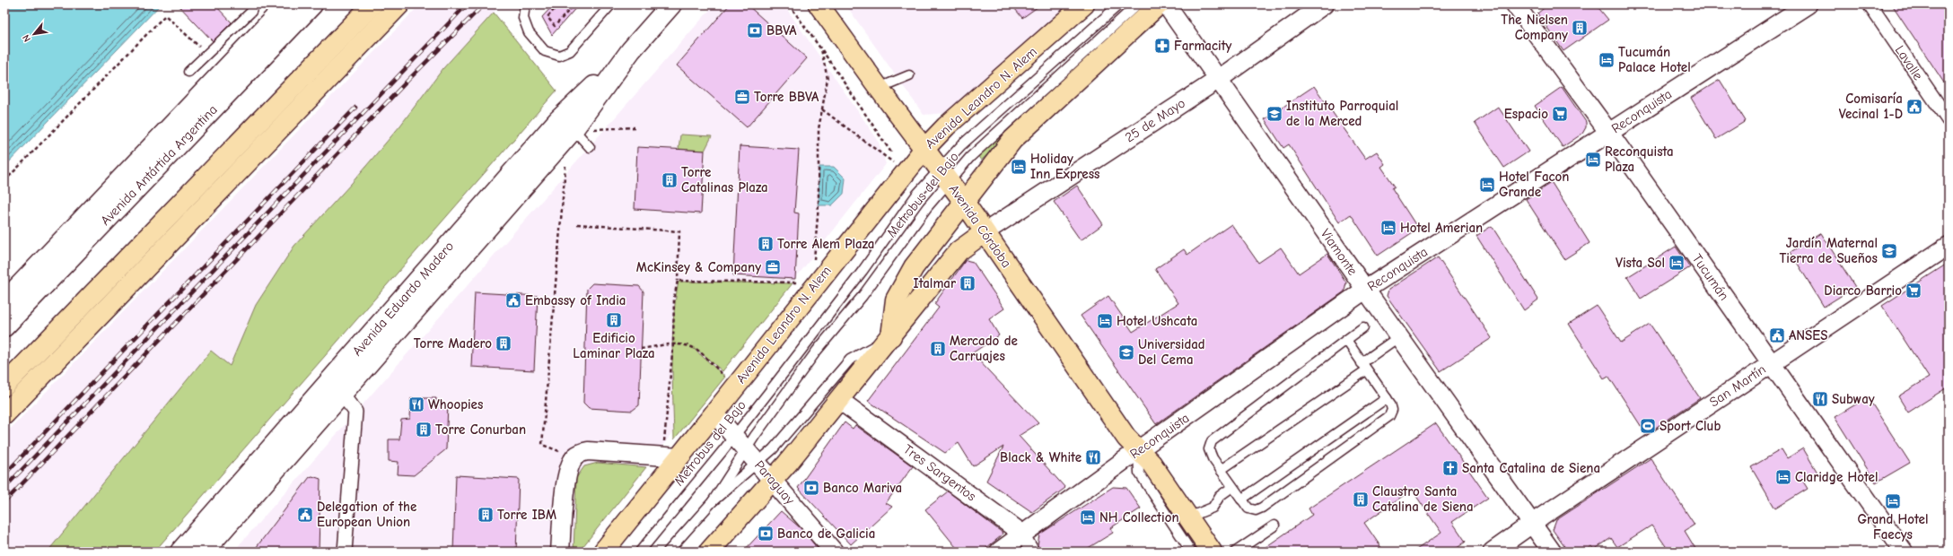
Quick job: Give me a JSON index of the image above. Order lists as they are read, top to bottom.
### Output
{
  "streets": {
    "main road": [
      "Avenida Leandro N. Alem",
      "Avenida Antártida Argentina",
      "Avenida Córdoba",
      "Avenida Eduardo Madero"
    ],
    "street": [
      "Lavalle",
      "Reconquista",
      "25 de Mayo",
      "Viamonte",
      "Tucumán",
      "San Martín",
      "Tres Sargentos",
      "Paraguay"
    ],
    "lane": ["Metrobus del Bajo"]
  },
  "crossings": [
    ["Avenida Leandro N. Alem", "Avenida Córdoba"],
    ["Avenida Leandro N. Alem", "Paraguay"],
    ["Reconquista", "Avenida Córdoba"],
    ["Reconquista", "Viamonte"],
    ["Reconquista", "Tucumán"],
    ["Reconquista", "Tres Sargentos"],
    ["25 de Mayo", "Avenida Córdoba"],
    ["25 de Mayo", "Viamonte"],
    ["Metrobus del Bajo", "Avenida Córdoba"],
    ["Metrobus del Bajo", "Paraguay"],
    ["Viamonte", "San Martín"],
    ["Tucumán", "San Martín"]
  ],
  "places": {
    "building": [
      "The Nielsen Company",
      "Torre Catalinas Plaza",
      "Torre Alem Plaza",
      "Italmar",
      "Edificio Laminar Plaza",
      "Torre Madero",
      "Mercado de Carruajes",
      "Torre Conurban",
      "Claustro Santa Catalina de Siena",
      "Torre IBM"
    ],
    "bank": ["BBVA", "Banco Mariva", "Banco de Galicia"],
    "pharmacy": ["Farmacity"],
    "hotel": [
      "Tucumán Palace Hotel",
      "Reconquista Plaza",
      "Holiday Inn Express",
      "Hotel Facon Grande",
      "Hotel Amerian",
      "Vista Sol",
      "Hotel Ushcata",
      "Claridge Hotel",
      "Grand Hotel Faecys",
      "NH Collection"
    ],
    "office": ["Torre BBVA", "McKinsey & Company"],
    "public building": [
      "Comisaría Vecinal 1-D",
      "Embassy of India",
      "ANSES",
      "Delegation of the European Union"
    ],
    "school or university": ["Instituto Parroquial de la Merced", "Jardín Maternal Tierra de Sueños", "Universidad Del Cema"],
    "supermarket": ["Espacio", "Diarco Barrio"],
    "restaurant": ["Subway", "Whoopies", "Black & White"],
    "sports": ["Sport Club"],
    "church": ["Santa Catalina de Siena"]
  },
  "north": "bottom left"
}
